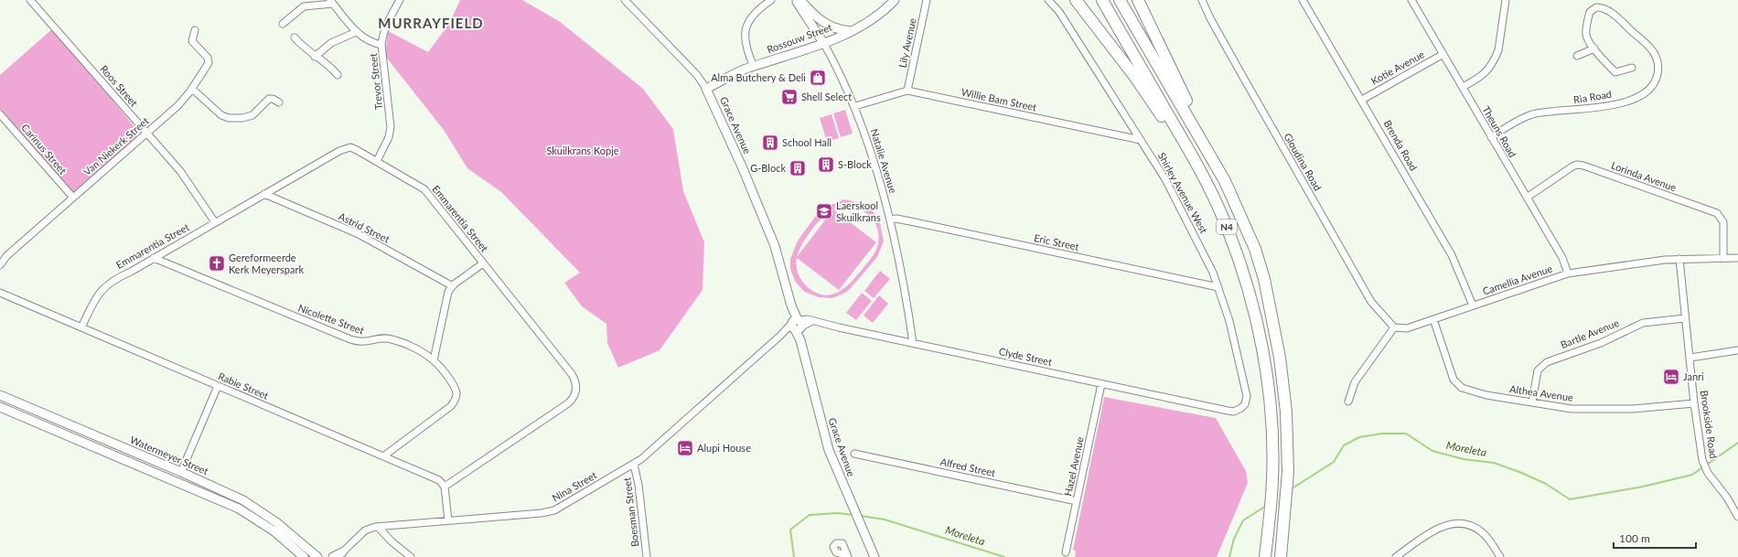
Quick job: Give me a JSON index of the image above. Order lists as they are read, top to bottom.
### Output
{
  "streets": {
    "highway": ["N4"],
    "main road": [
      "Rossouw Street",
      "Grace Avenue",
      "Natalie Avenue",
      "Watermeyer Street"
    ],
    "street": [
      "Lily Avenue",
      "Kotie Avenue",
      "Trevor Street",
      "Roos Street",
      "Ria Road",
      "Willie Bam Street",
      "Theuns Road",
      "Brenda Road",
      "Van Niekerk Street",
      "Carinus Street",
      "Gloudina Road",
      "Lorinda Avenue",
      "Shirley Avenue West",
      "Emmarentia Street",
      "Astrid Street",
      "Eric Street",
      "Camellia Avenue",
      "Nicolette Street",
      "Bartle Avenue",
      "Clyde Street",
      "Rabie Street",
      "Althea Avenue",
      "Brookside Road",
      "Hazel Avenue",
      "Alfred Street",
      "Nina Street",
      "Boesman Street"
    ]
  },
  "crossings": [
    ["Rossouw Street", "Grace Avenue"],
    ["Rossouw Street", "Natalie Avenue"],
    ["Lily Avenue", "Willie Bam Street"],
    ["Kotie Avenue", "Theuns Road"],
    ["Kotie Avenue", "Brenda Road"],
    ["Trevor Street", "Emmarentia Street"],
    ["Roos Street", "Van Niekerk Street"],
    ["Roos Street", "Emmarentia Street"],
    ["Ria Road", "Theuns Road"],
    ["Willie Bam Street", "Natalie Avenue"],
    ["Willie Bam Street", "Shirley Avenue West"],
    ["Grace Avenue", "Clyde Street"],
    ["Grace Avenue", "Nina Street"],
    ["Theuns Road", "Lorinda Avenue"],
    ["Theuns Road", "Camellia Avenue"],
    ["Brenda Road", "Camellia Avenue"],
    ["Van Niekerk Street", "Carinus Street"],
    ["Natalie Avenue", "Eric Street"],
    ["Natalie Avenue", "Clyde Street"],
    ["Gloudina Road", "Camellia Avenue"],
    ["Lorinda Avenue", "Camellia Avenue"],
    ["Shirley Avenue West", "Eric Street"],
    ["Shirley Avenue West", "Clyde Street"],
    ["Emmarentia Street", "Astrid Street"],
    ["Emmarentia Street", "Nicolette Street"],
    ["Emmarentia Street", "Rabie Street"],
    ["Camellia Avenue", "Althea Avenue"],
    ["Camellia Avenue", "Brookside Road"],
    ["Nicolette Street", "Rabie Street"],
    ["Bartle Avenue", "Althea Avenue"],
    ["Bartle Avenue", "Brookside Road"],
    ["Clyde Street", "Hazel Avenue"],
    ["Clyde Street", "Nina Street"],
    ["Althea Avenue", "Brookside Road"],
    ["Hazel Avenue", "Alfred Street"],
    ["Nina Street", "Boesman Street"]
  ],
  "districts": ["MURRAYFIELD"],
  "water": ["Moreleta"],
  "parks": ["Skuilkrans Kopje"],
  "places": {
    "shop": ["Alma Butchery & Deli"],
    "supermarket": ["Shell Select"],
    "building": ["School Hall", "S-Block", "G-Block"],
    "school or university": ["Laerskool Skuilkrans"],
    "church": ["Gereformeerde Kerk Meyerspark"],
    "hotel": ["Janri", "Alupi House"]
  },
  "scale_bar": "100 m"
}
